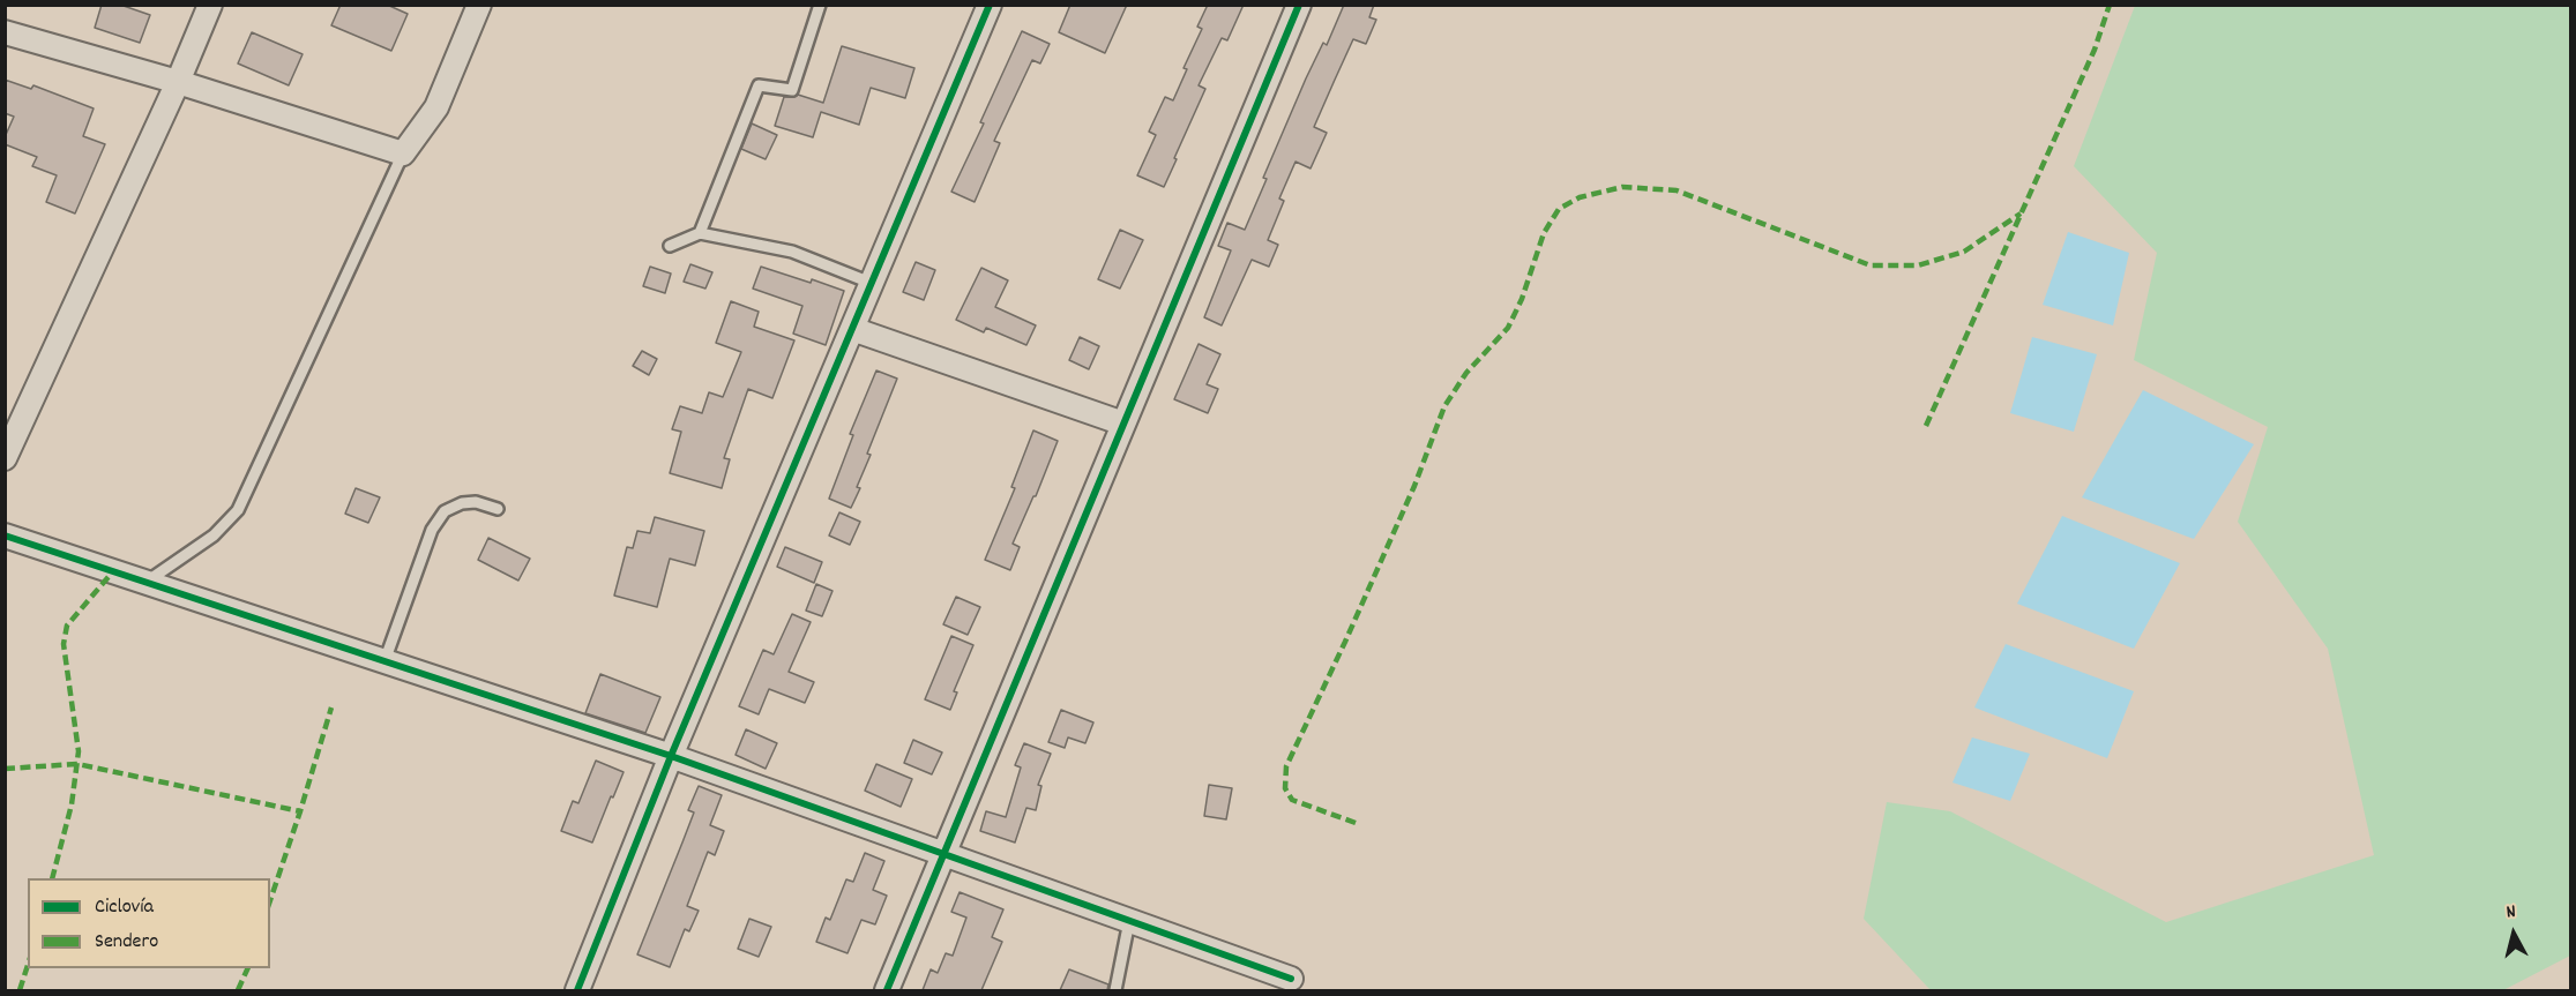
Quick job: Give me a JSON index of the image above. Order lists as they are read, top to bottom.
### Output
{
  "legend": ["Ciclovía", "Sendero"],
  "north": "top"
}
